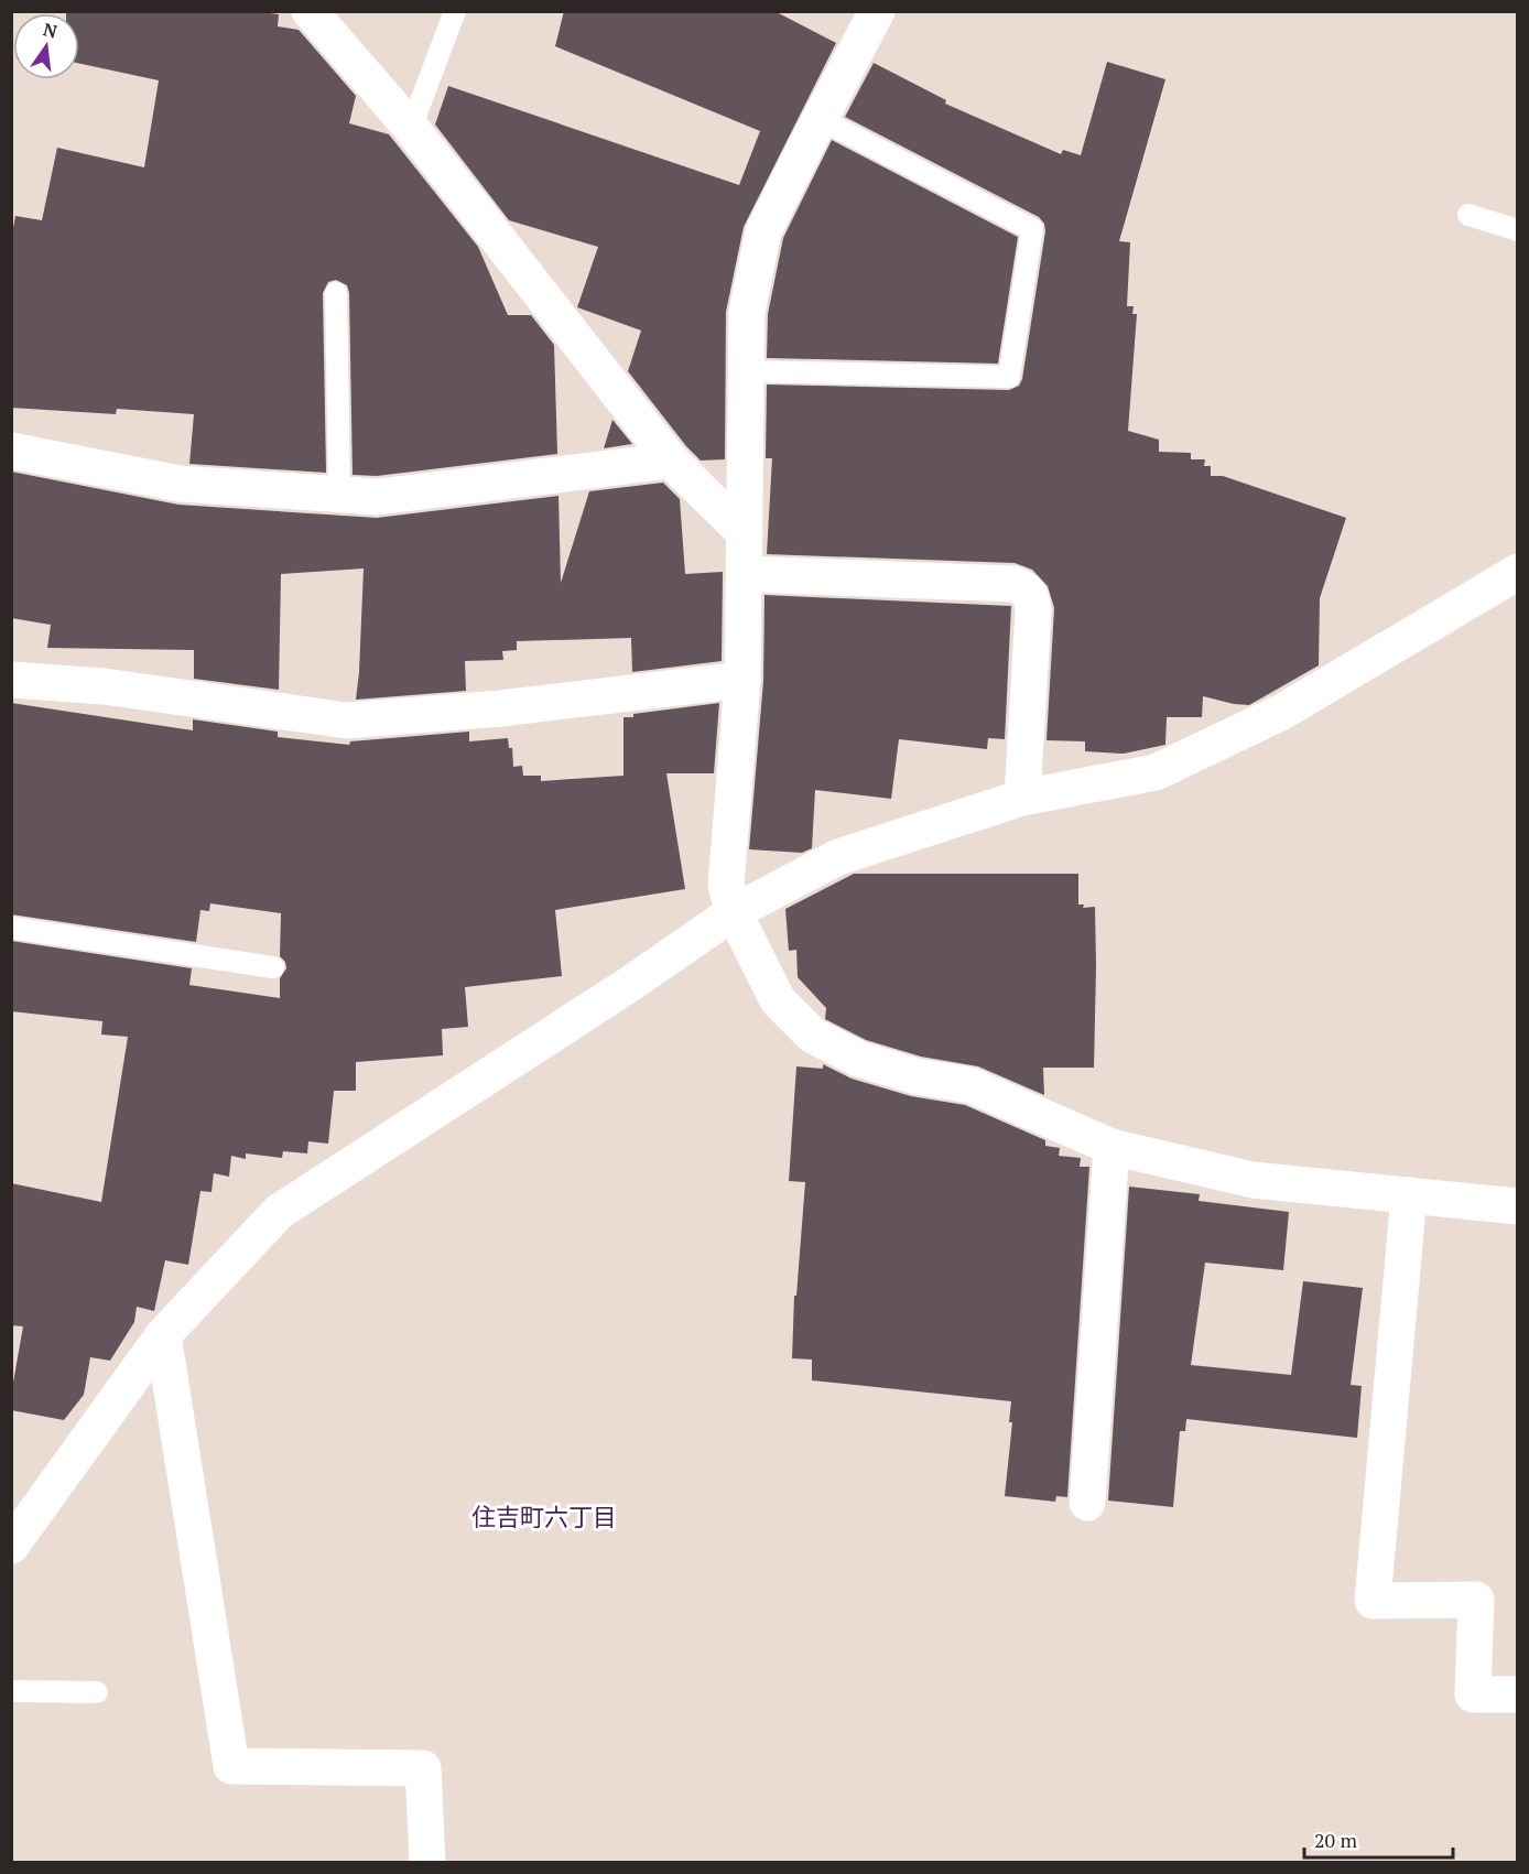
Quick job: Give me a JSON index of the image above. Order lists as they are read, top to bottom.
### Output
{
  "districts": ["住吉町六丁目"],
  "scale_bar": "20 m",
  "north": "top"
}
